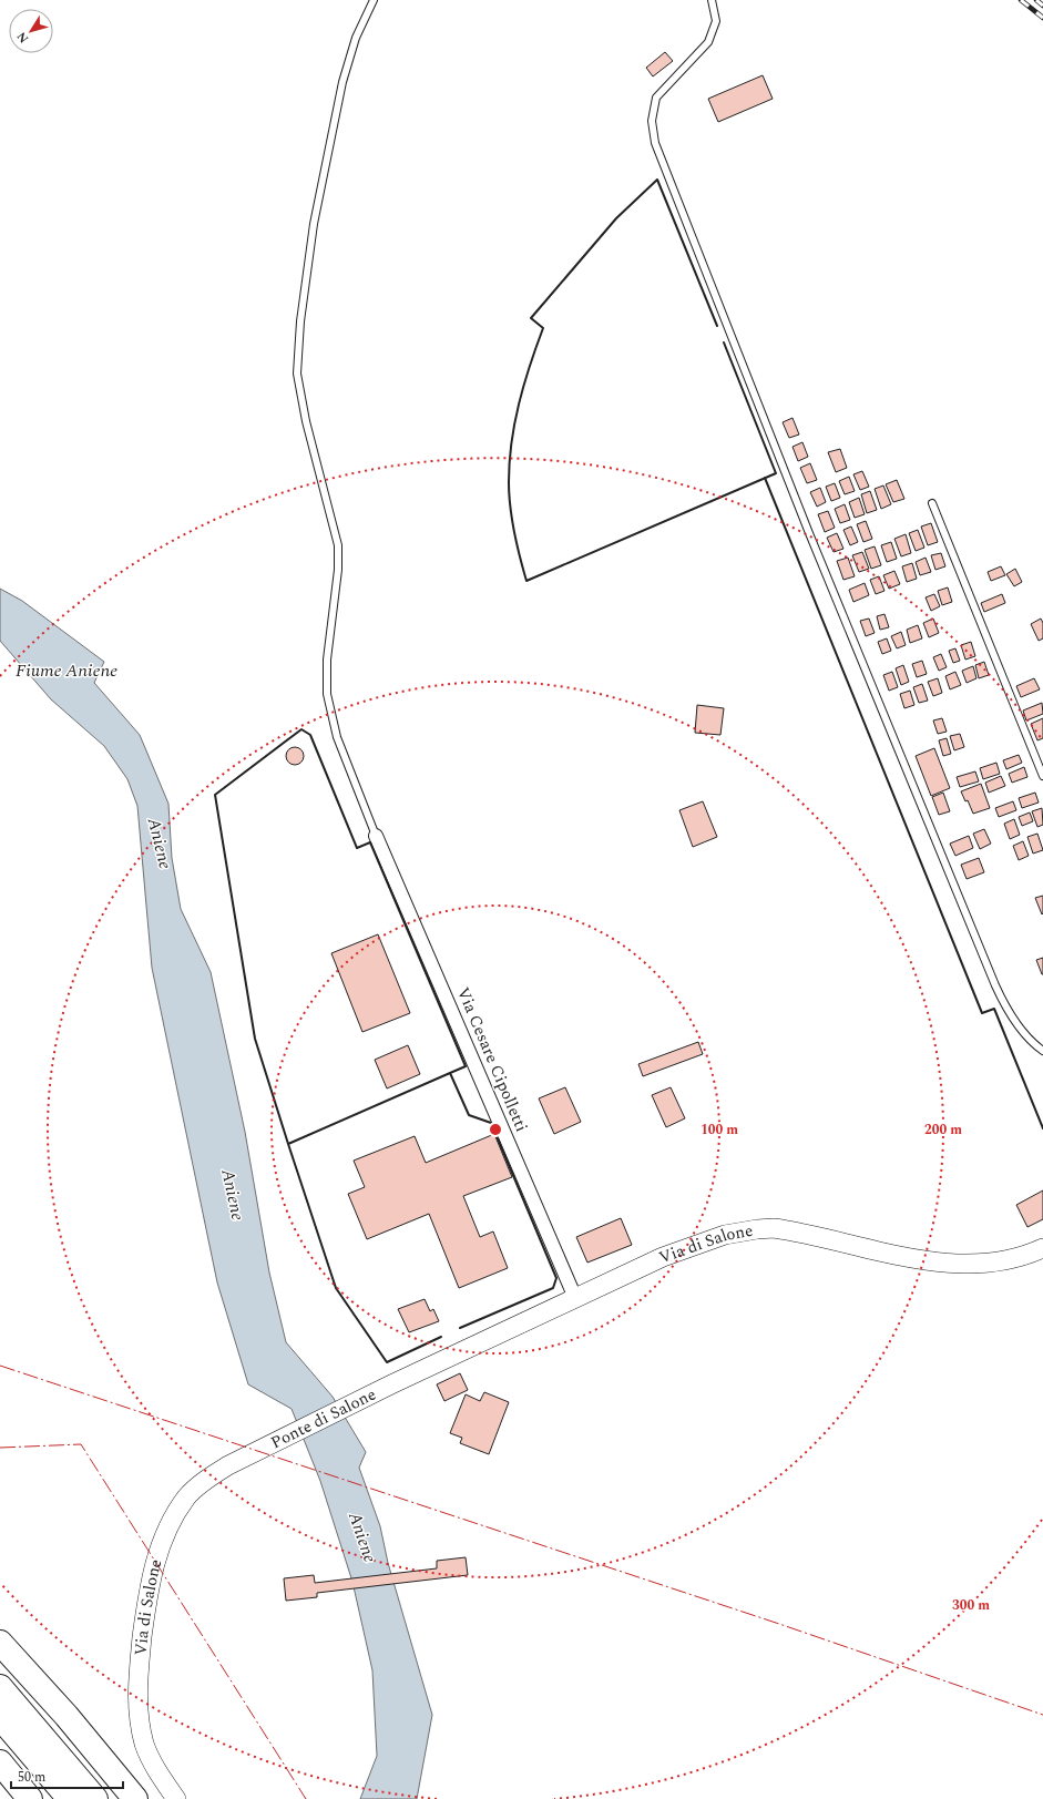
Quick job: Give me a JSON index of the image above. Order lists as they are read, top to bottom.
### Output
{
  "streets": {
    "street": ["Via Cesare Cipolletti", "Via di Salone", "Ponte di Salone"]
  },
  "crossings": [
    ["Via Cesare Cipolletti", "Via di Salone"],
    ["Via di Salone", "Ponte di Salone"]
  ],
  "water": ["Fiume Aniene", "Aniene"],
  "scale_bar": "50 m",
  "north": "bottom left",
  "rings": ["100 m", "200 m", "300 m"]
}
